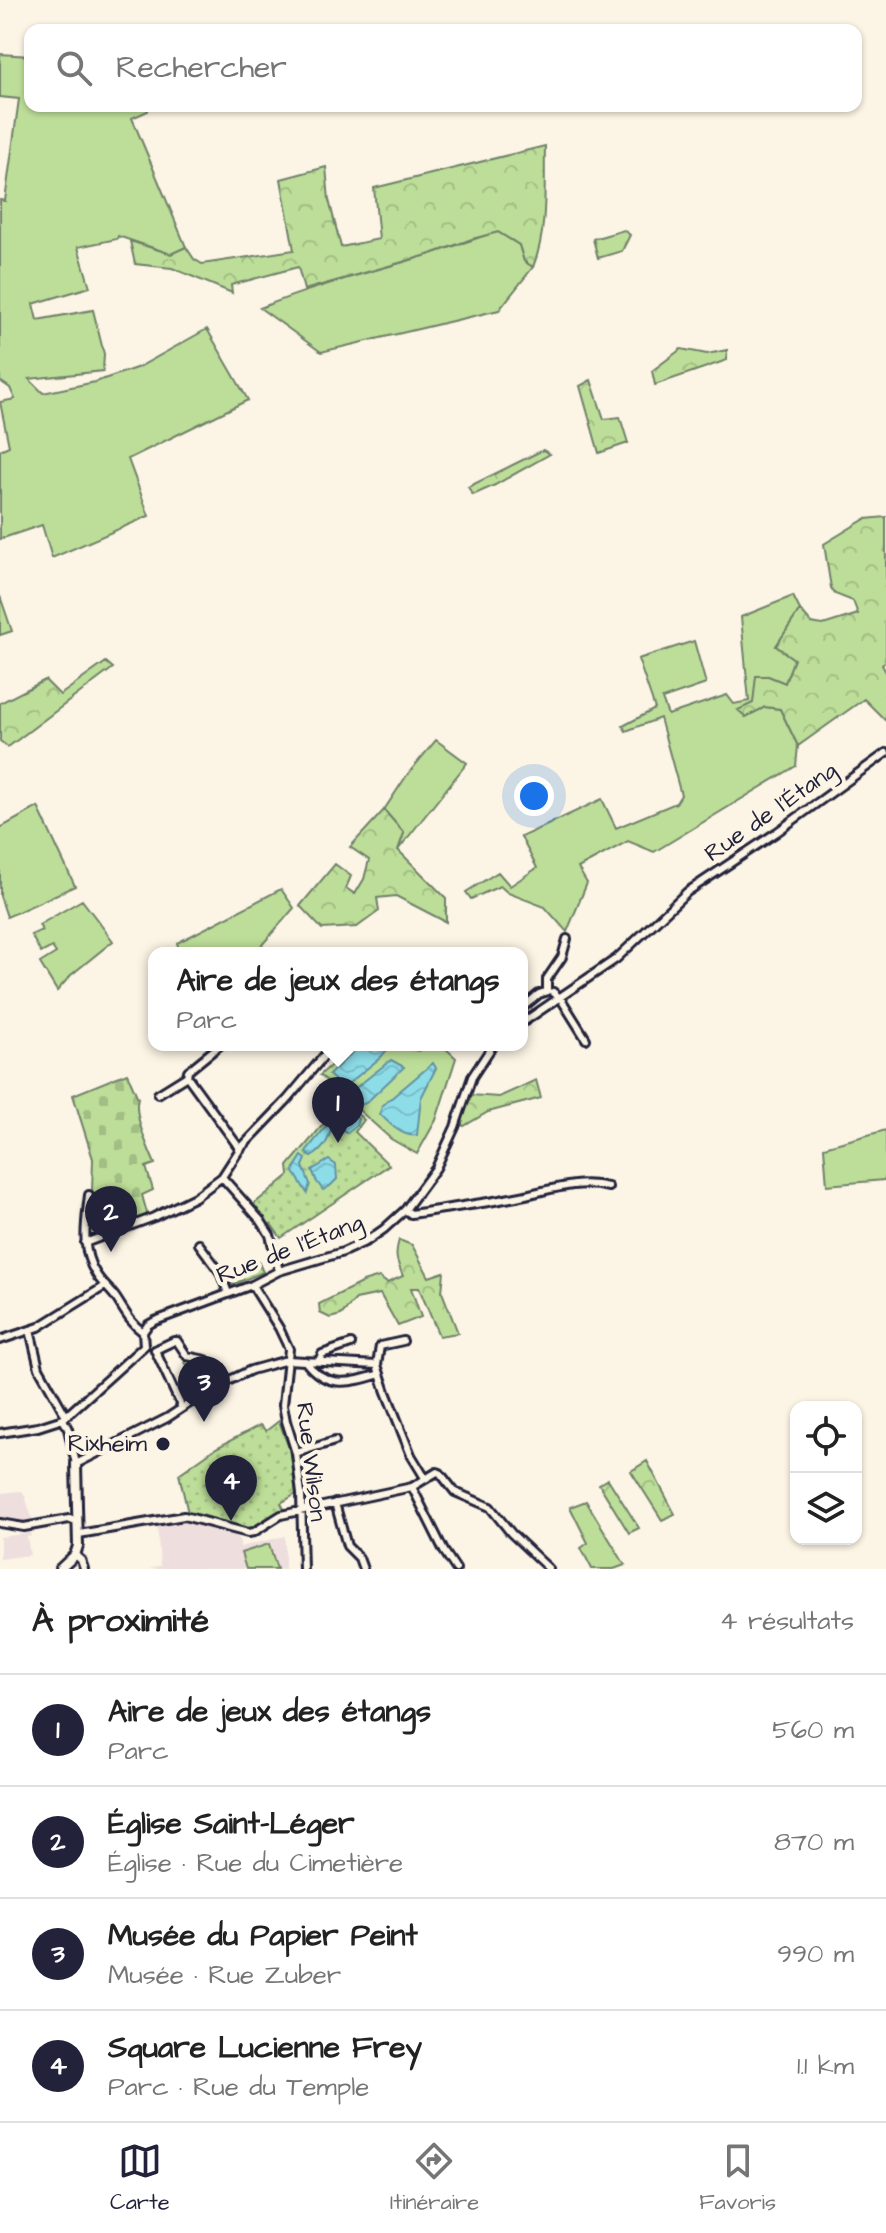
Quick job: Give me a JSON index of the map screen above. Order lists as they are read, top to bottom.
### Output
{
  "streets": {
    "street": ["Rue de l'Étang", "Rue Wilson"]
  },
  "places": ["Rixheim"],
  "page": {
    "search": "Rechercher",
    "popup": ["Aire de jeux des étangs", "Parc"],
    "pins": [
      "1",
      "2",
      "3",
      "4"
    ],
    "heading": ["À proximité", "4 résultats"],
    "list": [
      {
        "mark": "1",
        "name": "Aire de jeux des étangs",
        "note": "Parc",
        "value": "560 m"
      },
      {
        "mark": "2",
        "name": "Église Saint-Léger",
        "note": "Église · Rue du Cimetière",
        "value": "870 m"
      },
      {
        "mark": "3",
        "name": "Musée du Papier Peint",
        "note": "Musée · Rue Zuber",
        "value": "990 m"
      },
      {
        "mark": "4",
        "name": "Square Lucienne Frey",
        "note": "Parc · Rue du Temple",
        "value": "1.1 km"
      }
    ],
    "nav": ["Carte", "Itinéraire", "Favoris"]
  }
}
